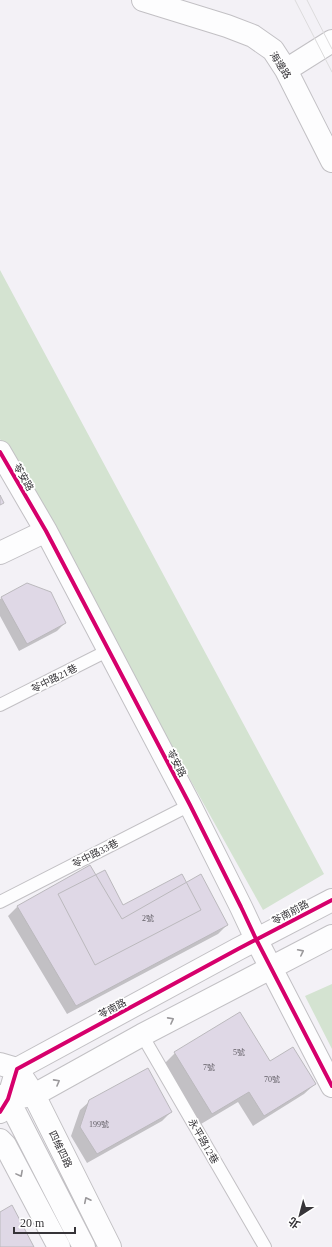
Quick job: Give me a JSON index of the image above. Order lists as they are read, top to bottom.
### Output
{
  "streets": {
    "street": [
      "海邊路",
      "苓安路",
      "苓南前路",
      "苓南路",
      "四維四路"
    ],
    "lane": ["苓中路21巷", "苓中路33巷", "永平路12巷"]
  },
  "crossings": [
    ["苓安路", "苓中路21巷"],
    ["苓安路", "苓中路33巷"],
    ["苓安路", "苓南前路"],
    ["苓安路", "苓南路"],
    ["苓南前路", "苓南路"],
    ["苓南路", "四維四路"]
  ],
  "house_numbers": [
    "2號",
    "5號",
    "7號",
    "70號",
    "199號"
  ],
  "scale_bar": "20 m",
  "north": "bottom left"
}
